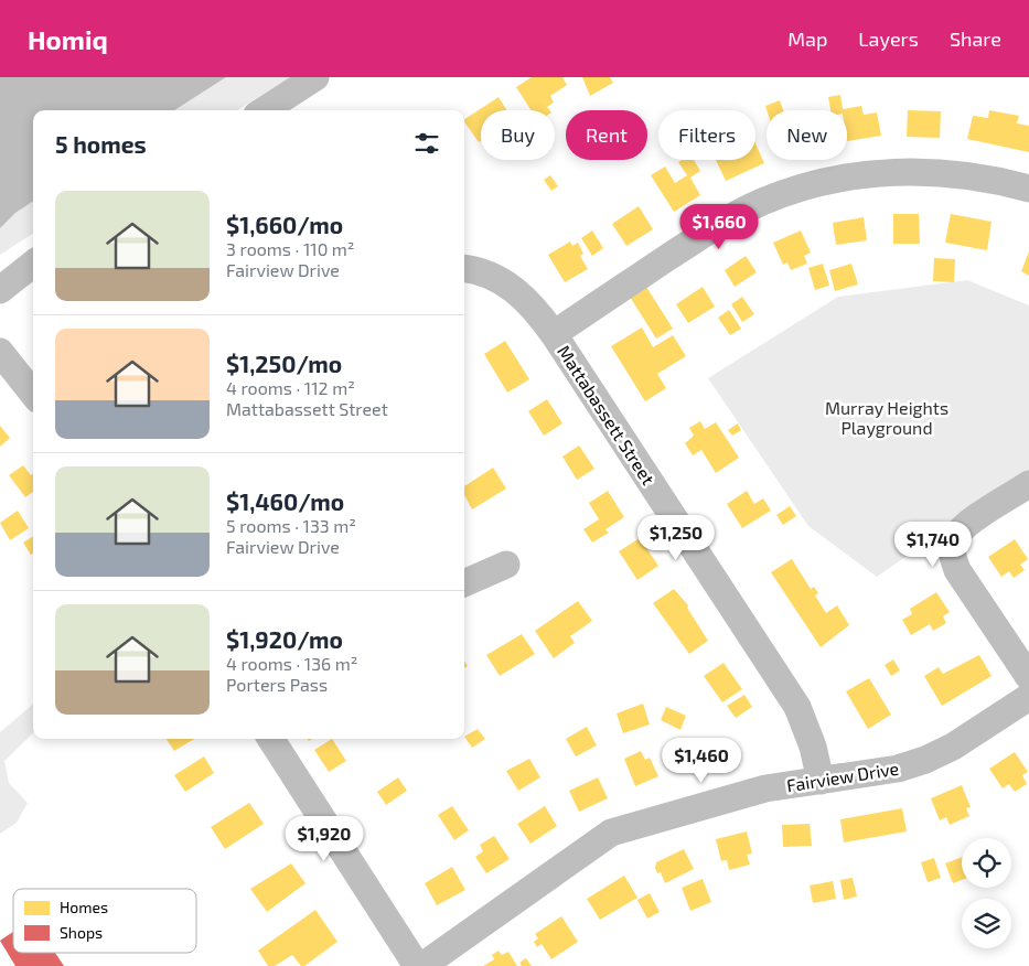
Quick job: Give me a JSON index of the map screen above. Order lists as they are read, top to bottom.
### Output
{
  "streets": {
    "street": ["Mattabassett Street", "Fairview Drive"]
  },
  "crossings": [
    ["Mattabassett Street", "Fairview Drive"]
  ],
  "parks": ["Murray Heights Playground"],
  "legend": ["Homes", "Shops"],
  "page": {
    "header": "Homiq",
    "nav": ["Map", "Layers", "Share"],
    "chip": [
      "Buy",
      "Rent",
      "Filters",
      "New"
    ],
    "heading": "5 homes",
    "list": [
      {
        "name": "$1,660/mo",
        "note": "3 rooms · 110 m² · Fairview Drive"
      },
      {
        "name": "$1,250/mo",
        "note": "4 rooms · 112 m² · Mattabassett Street"
      },
      {
        "name": "$1,460/mo",
        "note": "5 rooms · 133 m² · Fairview Drive"
      },
      {
        "name": "$1,920/mo",
        "note": "4 rooms · 136 m² · Porters Pass"
      }
    ],
    "price": [
      "$1,660",
      "$1,250",
      "$1,740",
      "$1,460",
      "$1,920"
    ]
  }
}
